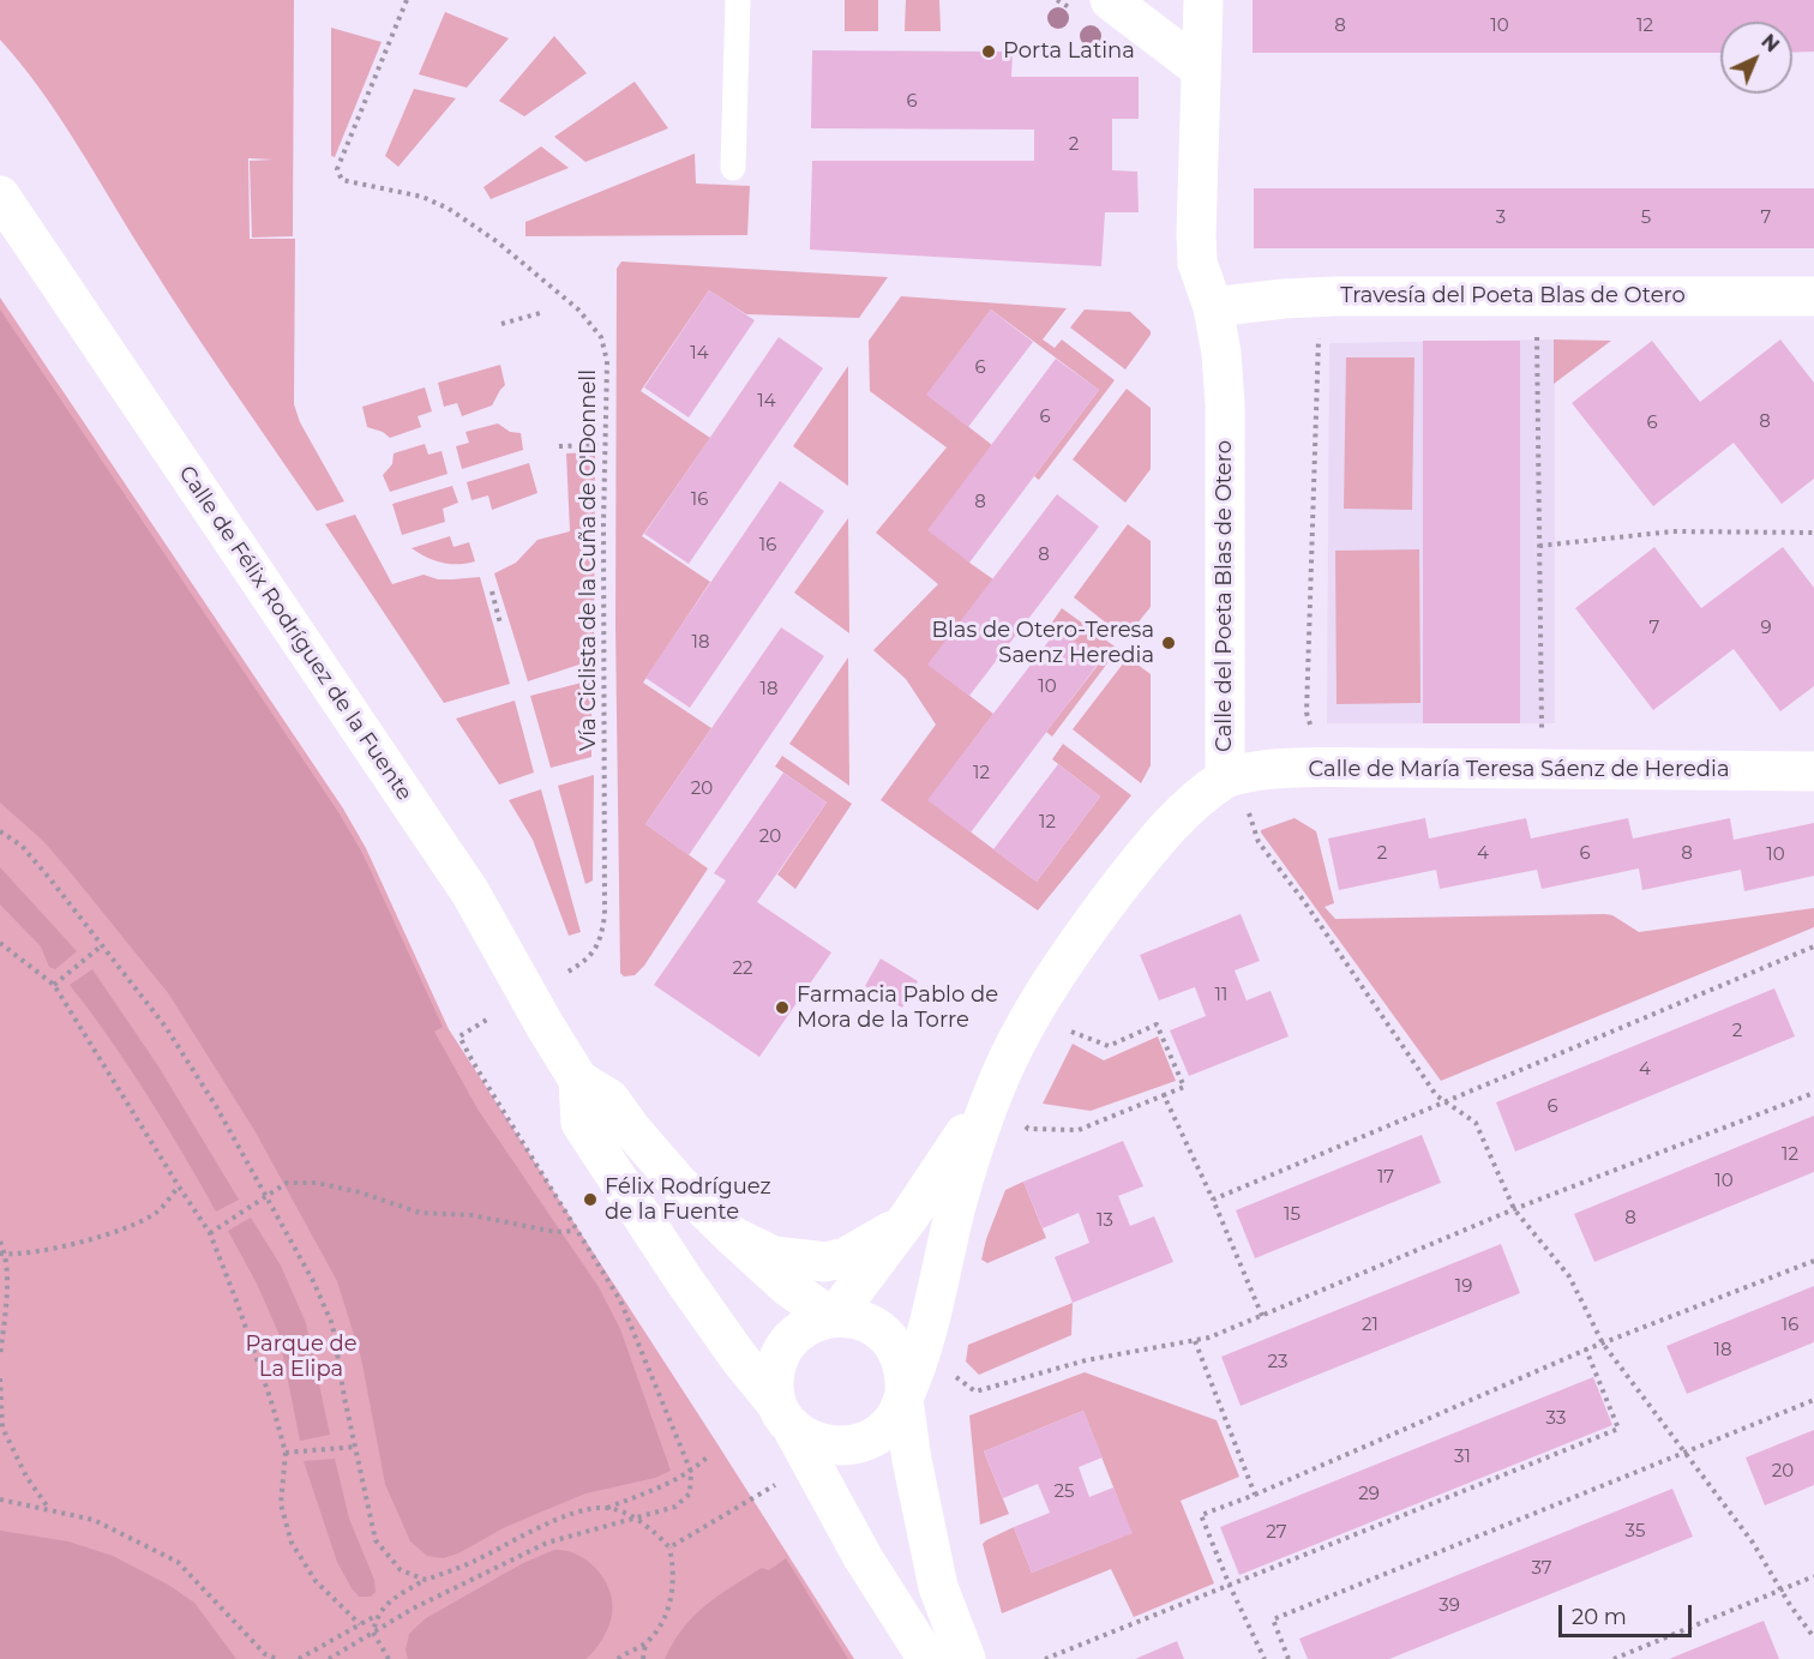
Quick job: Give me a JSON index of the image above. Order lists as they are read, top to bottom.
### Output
{
  "streets": {
    "street": [
      "Travesía del Poeta Blas de Otero",
      "Calle del Poeta Blas de Otero",
      "Calle de Félix Rodríguez de la Fuente",
      "Calle de María Teresa Sáenz de Heredia"
    ],
    "path": ["Vía Ciclista de la Cuña de O'Donnell"]
  },
  "crossings": [
    ["Travesía del Poeta Blas de Otero", "Calle del Poeta Blas de Otero"],
    ["Calle del Poeta Blas de Otero", "Calle de Félix Rodríguez de la Fuente"],
    ["Calle del Poeta Blas de Otero", "Calle de María Teresa Sáenz de Heredia"]
  ],
  "parks": ["Parque de La Elipa"],
  "places": [
    "Porta Latina",
    "Blas de Otero-Teresa Saenz Heredia",
    "Farmacia Pablo de Mora de la Torre",
    "Félix Rodríguez de la Fuente"
  ],
  "house_numbers": [
    "8",
    "10",
    "12",
    "6",
    "2",
    "3",
    "5",
    "7",
    "14",
    "6",
    "14",
    "6",
    "8",
    "6",
    "16",
    "8",
    "16",
    "8",
    "7",
    "9",
    "18",
    "10",
    "18",
    "12",
    "20",
    "12",
    "20",
    "2",
    "4",
    "6",
    "8",
    "10",
    "22",
    "11",
    "2",
    "4",
    "6",
    "12",
    "17",
    "10",
    "15",
    "8",
    "13",
    "19",
    "21",
    "16",
    "18",
    "23",
    "33",
    "31",
    "20",
    "25",
    "29",
    "35",
    "27",
    "37",
    "39"
  ],
  "scale_bar": "20 m",
  "north": "top right"
}
